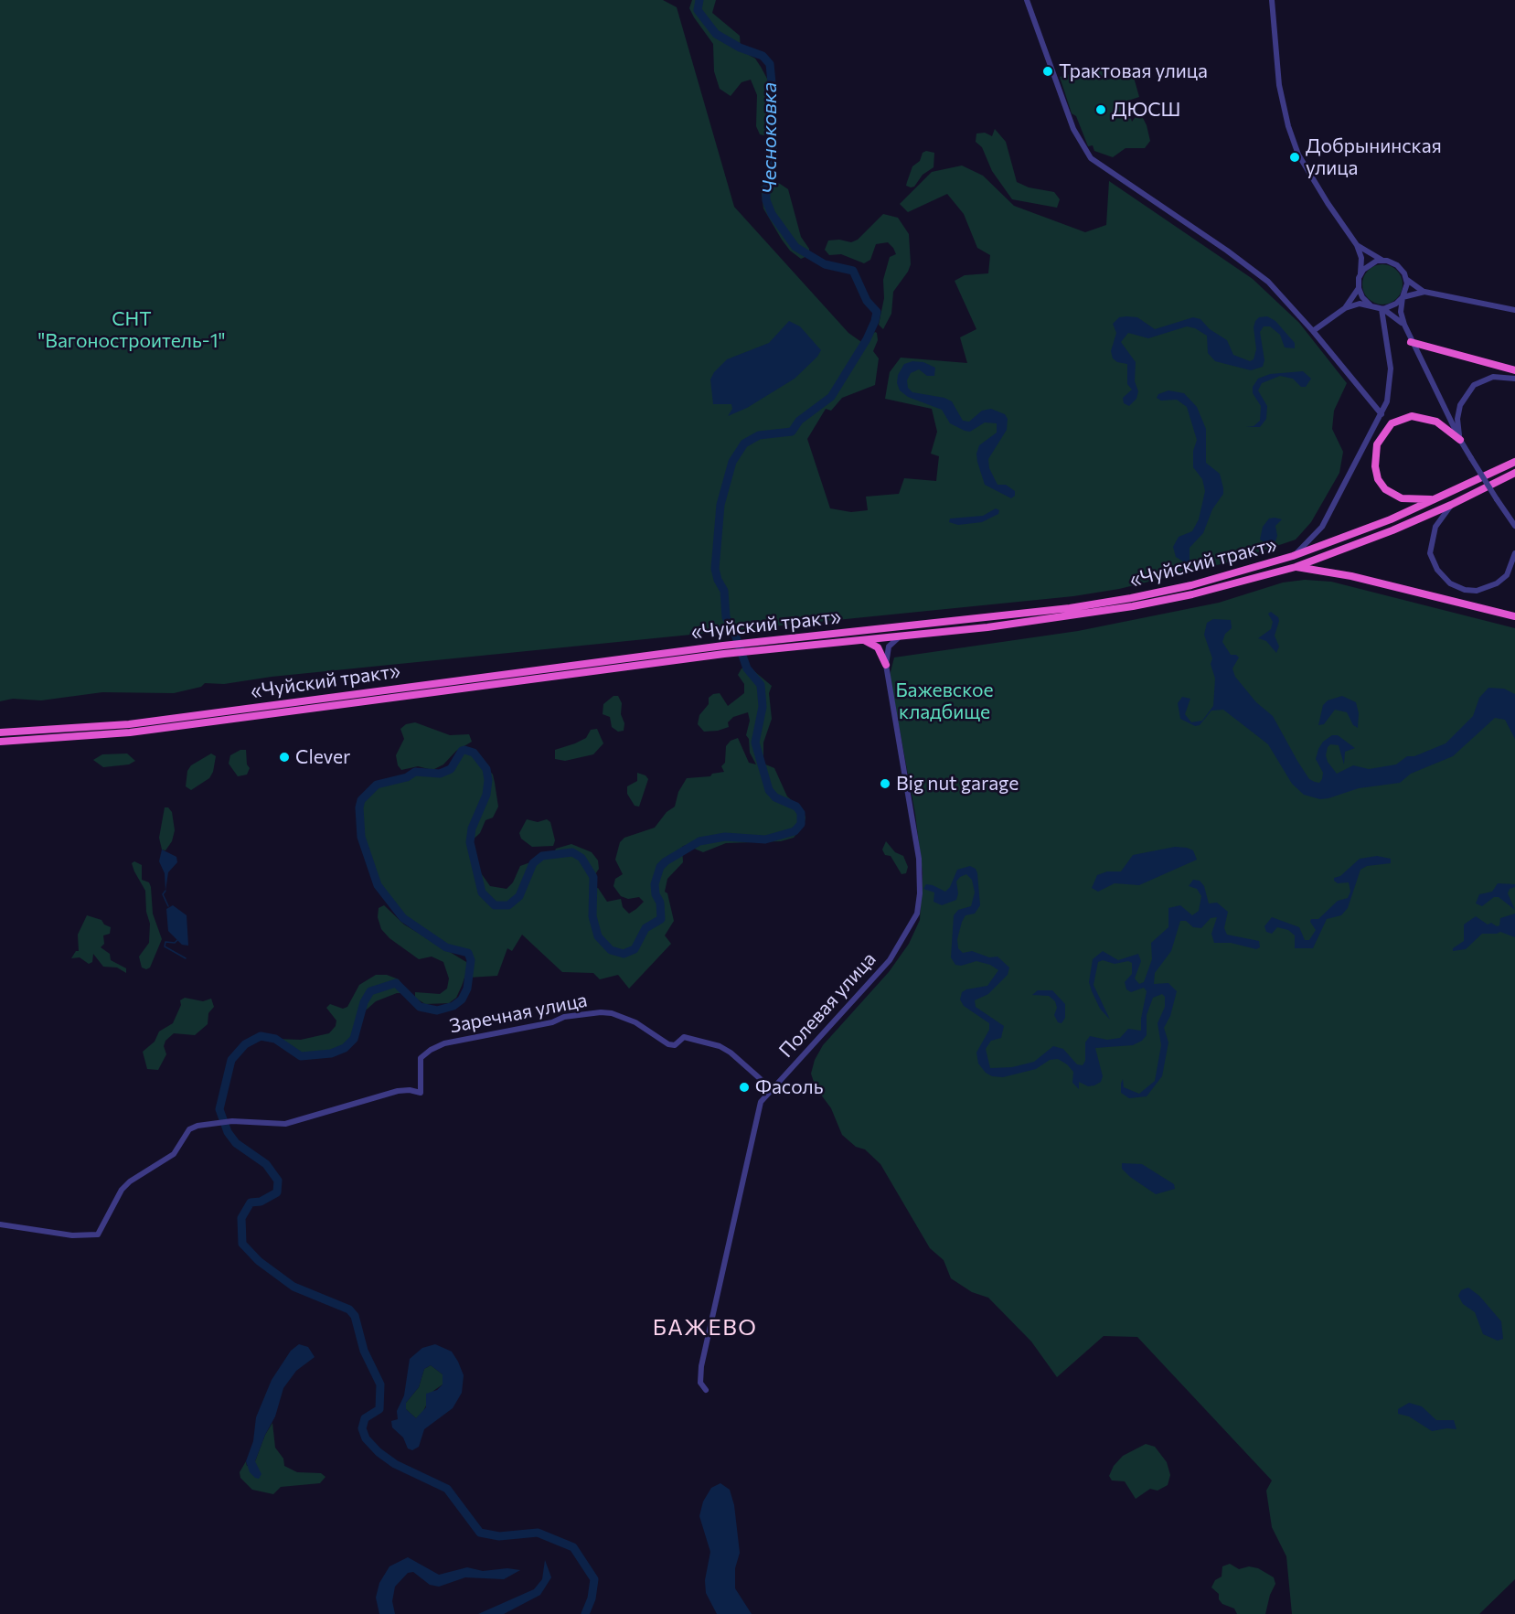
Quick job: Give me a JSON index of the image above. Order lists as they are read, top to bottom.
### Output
{
  "streets": {
    "highway": ["«Чуйский тракт»"],
    "street": ["Полевая улица", "Заречная улица"]
  },
  "crossings": [
    ["Полевая улица", "Заречная улица"]
  ],
  "districts": ["БАЖЕВО"],
  "water": ["Чесноковка"],
  "parks": ["СНТ \"Вагоностроитель-1\"", "Бажевское кладбище"],
  "places": [
    "Трактовая улица",
    "ДЮСШ",
    "Добрынинская улица",
    "Clever",
    "Big nut garage",
    "Фасоль"
  ]
}
